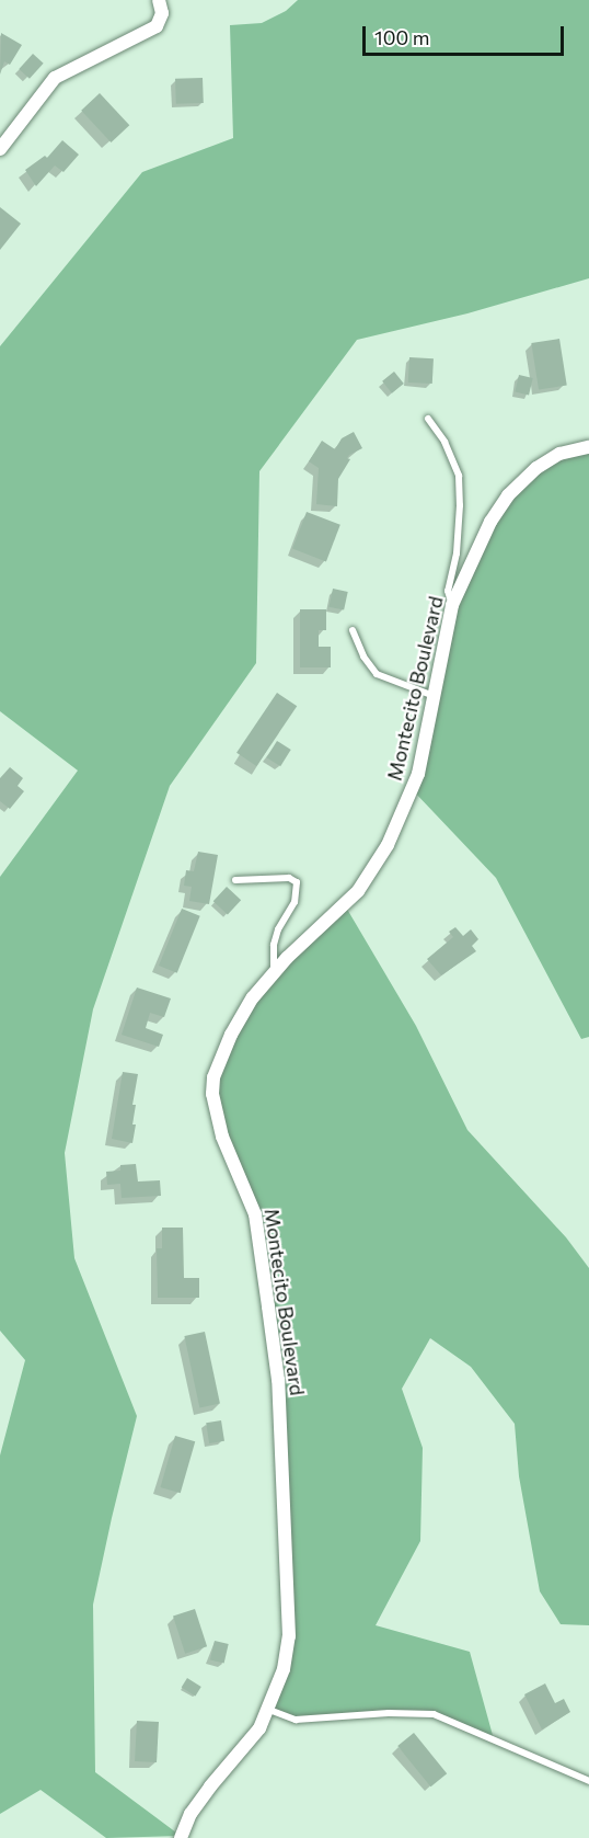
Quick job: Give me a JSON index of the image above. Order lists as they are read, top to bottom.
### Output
{
  "streets": {
    "street": ["Montecito Boulevard"]
  },
  "scale_bar": "100 m"
}
